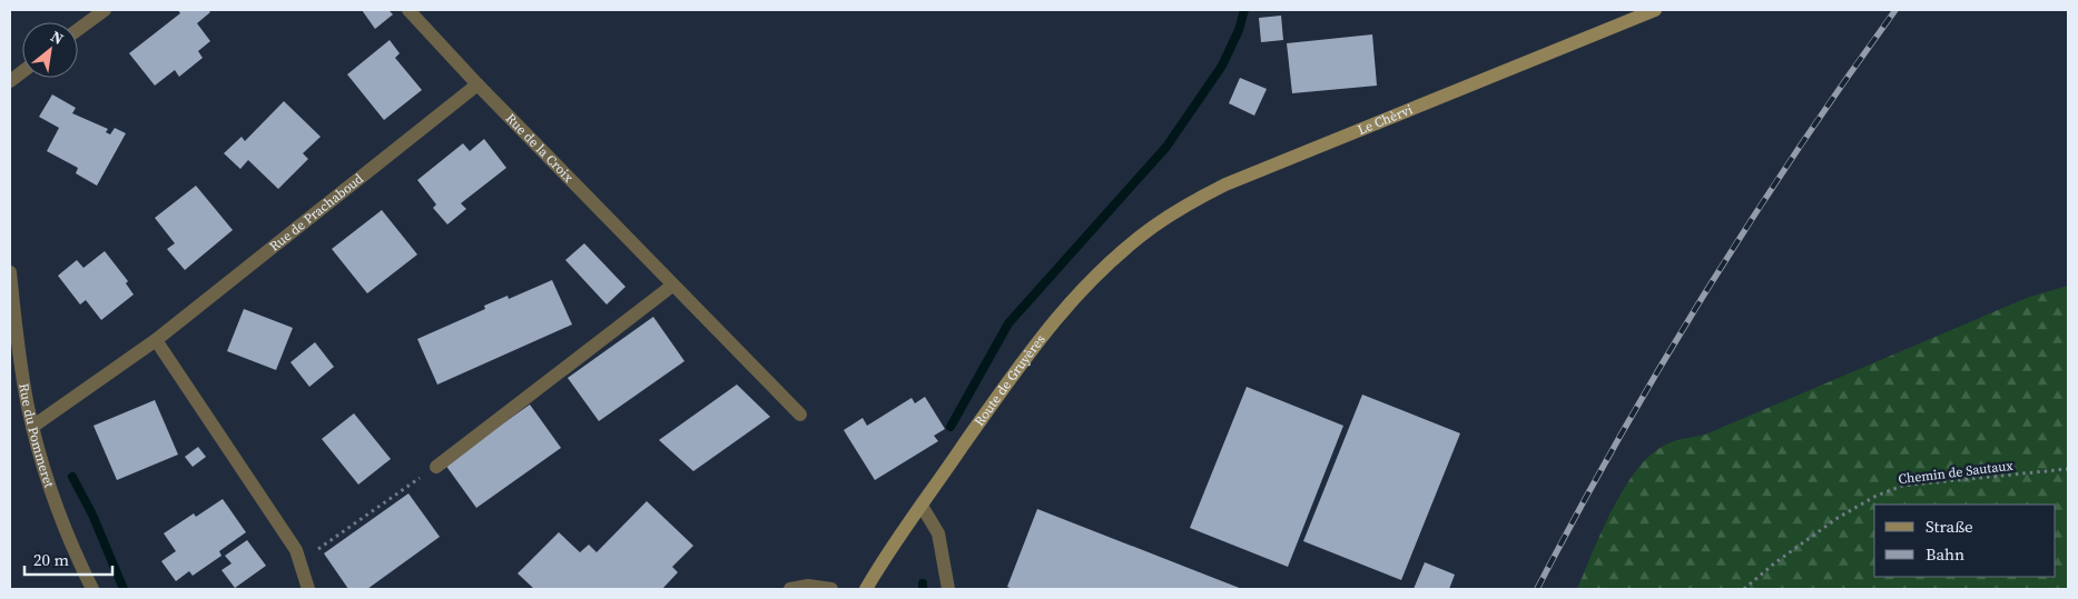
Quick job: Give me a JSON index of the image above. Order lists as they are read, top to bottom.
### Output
{
  "streets": {
    "street": [
      "Le Chèrvi",
      "Rue de la Croix",
      "Rue de Prachaboud",
      "Route de Gruyères",
      "Rue du Pommeret"
    ],
    "path": ["Chemin de Sautaux"]
  },
  "crossings": [
    ["Le Chèrvi", "Route de Gruyères"],
    ["Rue de la Croix", "Rue de Prachaboud"],
    ["Rue de Prachaboud", "Rue du Pommeret"]
  ],
  "legend": ["Straße", "Bahn"],
  "scale_bar": "20 m",
  "north": "top right"
}
